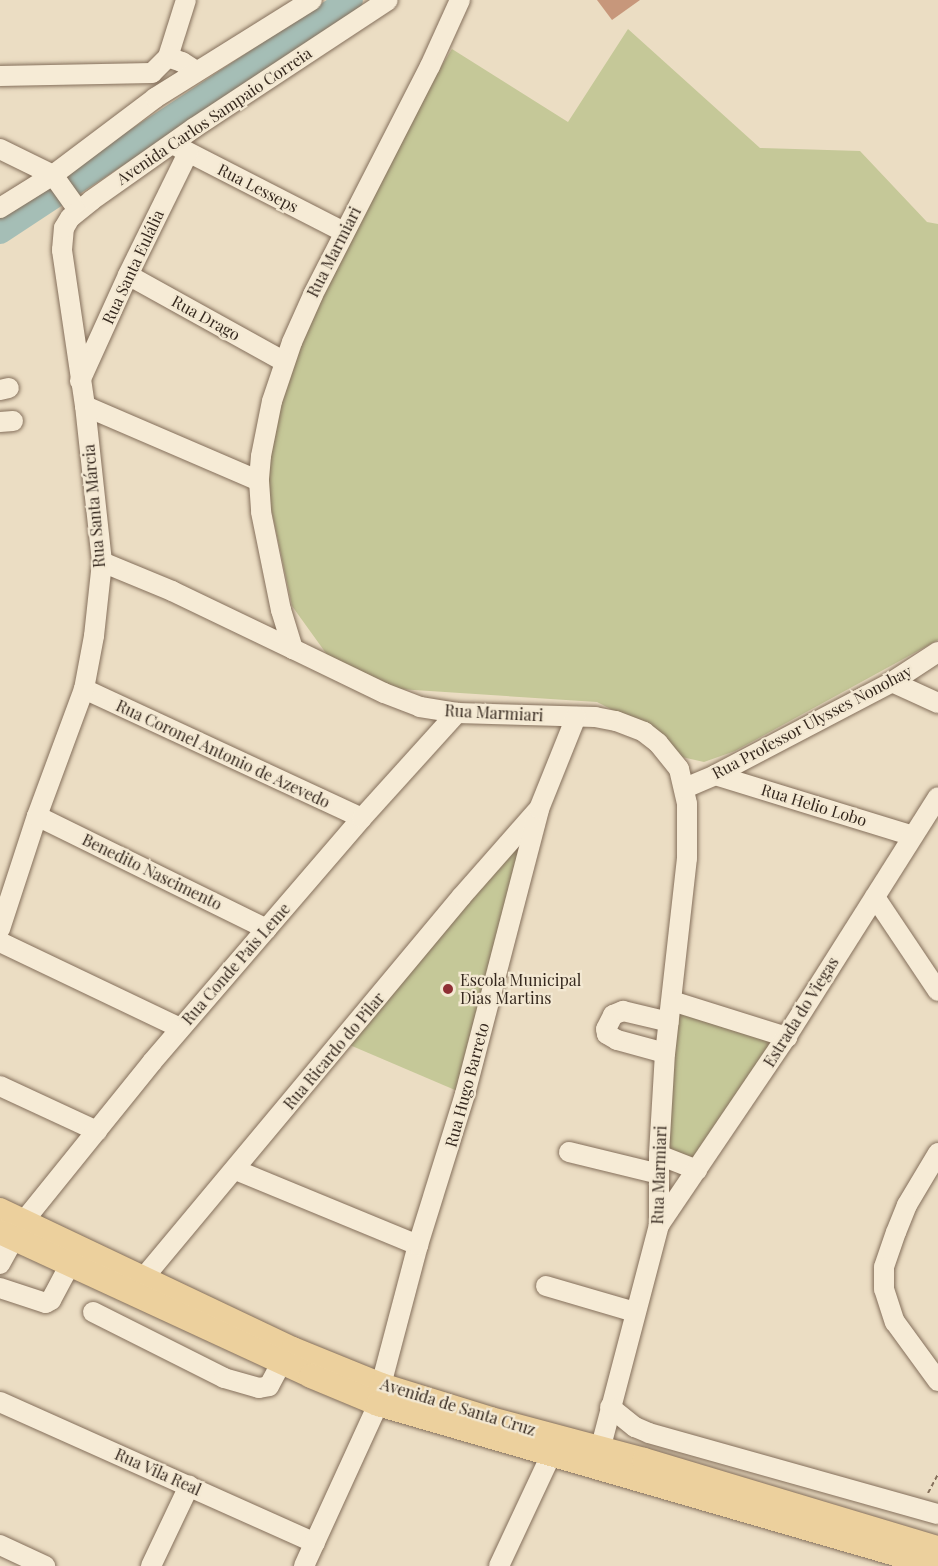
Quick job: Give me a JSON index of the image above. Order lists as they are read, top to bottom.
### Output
{
  "streets": {
    "main road": ["Avenida de Santa Cruz"],
    "street": [
      "Avenida Carlos Sampaio Correia",
      "Rua Lesseps",
      "Rua Marmiari",
      "Rua Santa Eulália",
      "Rua Drago",
      "Rua Santa Márcia",
      "Rua Professor Ulysses Nonohay",
      "Rua Coronel Antonio de Azevedo",
      "Rua Helio Lobo",
      "Benedito Nascimento",
      "Rua Conde Pais Leme",
      "Estrada do Viegas",
      "Rua Ricardo do Pilar",
      "Rua Hugo Barreto",
      "Rua Vila Real"
    ]
  },
  "crossings": [
    ["Avenida Carlos Sampaio Correia", "Rua Lesseps"],
    ["Avenida Carlos Sampaio Correia", "Rua Santa Eulália"],
    ["Avenida Carlos Sampaio Correia", "Rua Santa Márcia"],
    ["Rua Lesseps", "Rua Marmiari"],
    ["Rua Lesseps", "Rua Santa Eulália"],
    ["Rua Marmiari", "Rua Drago"],
    ["Rua Marmiari", "Rua Professor Ulysses Nonohay"],
    ["Rua Marmiari", "Rua Conde Pais Leme"],
    ["Rua Marmiari", "Estrada do Viegas"],
    ["Rua Marmiari", "Rua Hugo Barreto"],
    ["Rua Marmiari", "Avenida de Santa Cruz"],
    ["Rua Santa Eulália", "Rua Drago"],
    ["Rua Santa Eulália", "Rua Santa Márcia"],
    ["Rua Santa Márcia", "Rua Coronel Antonio de Azevedo"],
    ["Rua Santa Márcia", "Benedito Nascimento"],
    ["Rua Professor Ulysses Nonohay", "Rua Helio Lobo"],
    ["Rua Coronel Antonio de Azevedo", "Rua Conde Pais Leme"],
    ["Rua Helio Lobo", "Estrada do Viegas"],
    ["Benedito Nascimento", "Rua Conde Pais Leme"],
    ["Rua Conde Pais Leme", "Avenida de Santa Cruz"],
    ["Rua Ricardo do Pilar", "Rua Hugo Barreto"],
    ["Rua Ricardo do Pilar", "Avenida de Santa Cruz"],
    ["Rua Hugo Barreto", "Avenida de Santa Cruz"],
    ["Rua Hugo Barreto", "Rua Vila Real"]
  ],
  "places": ["Escola Municipal Dias Martins"]
}
